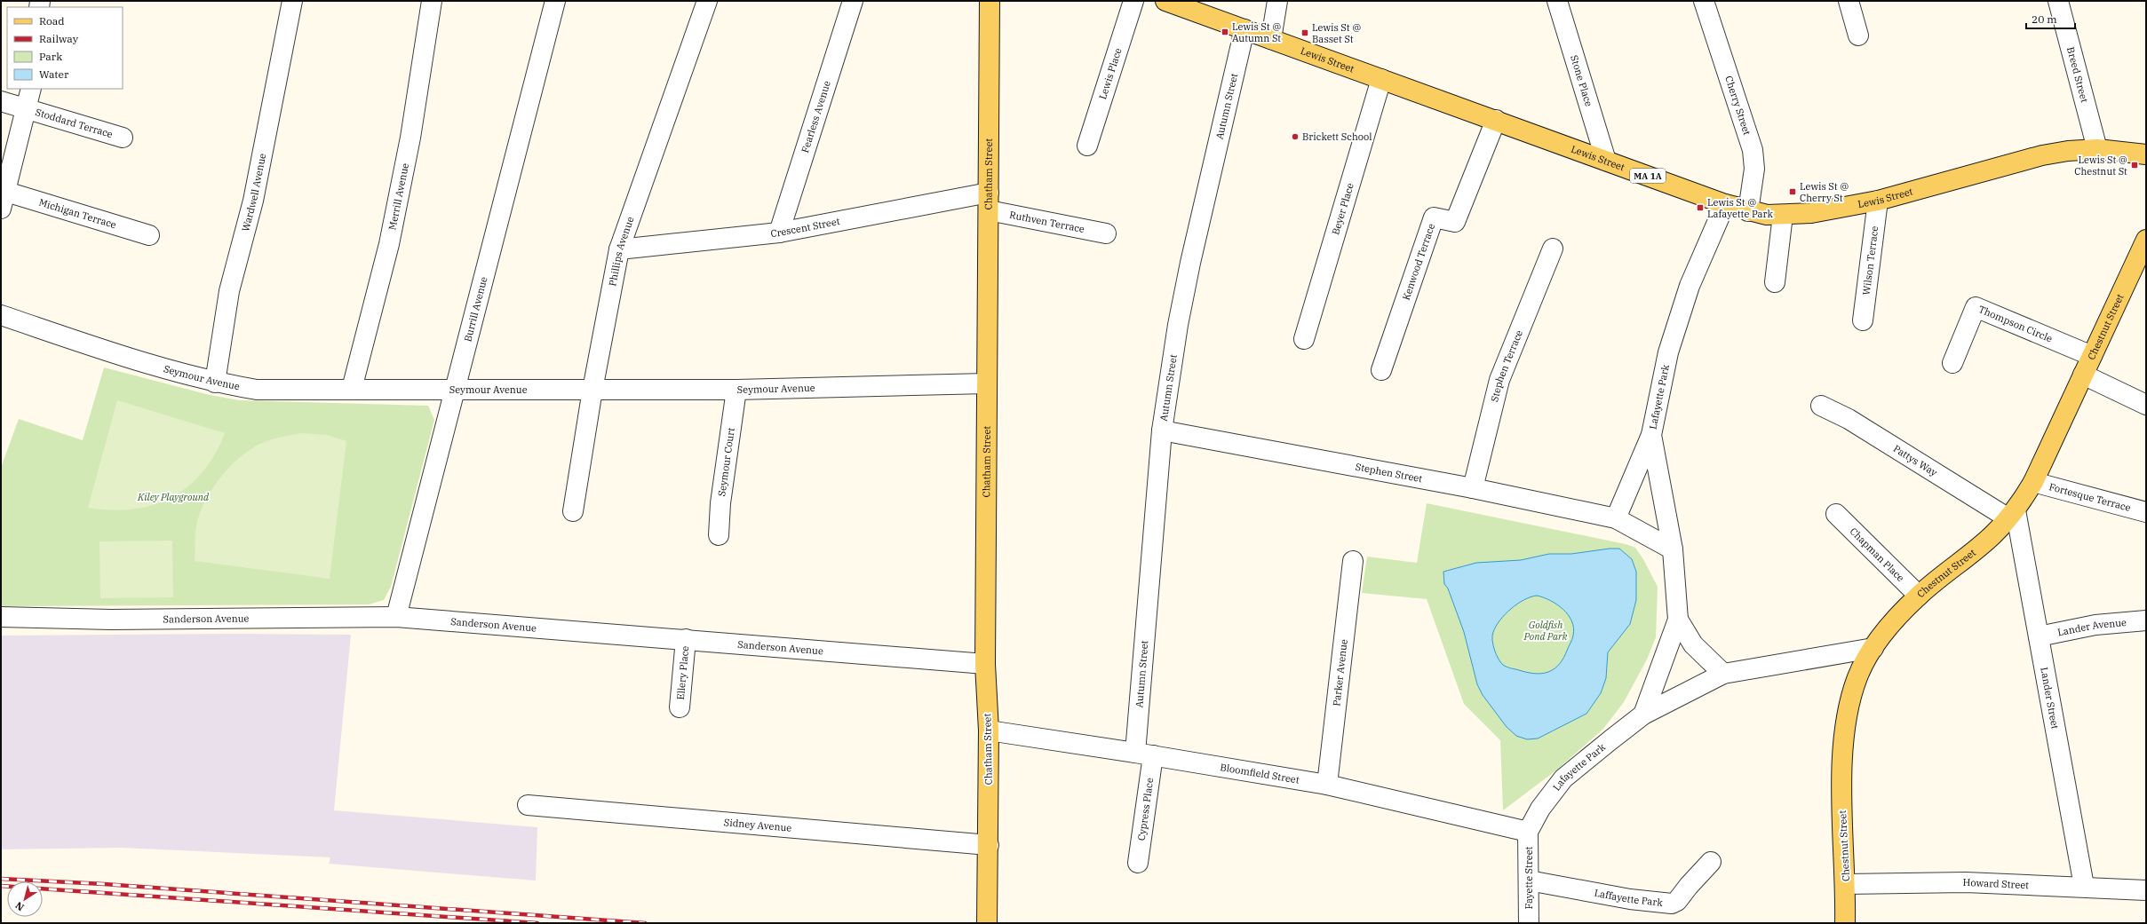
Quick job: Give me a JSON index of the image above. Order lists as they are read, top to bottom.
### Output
{
  "streets": {
    "main road": [
      "Lewis Street",
      "Chatham Street",
      "MA 1A",
      "Chestnut Street"
    ],
    "street": [
      "Lewis Place",
      "Breed Street",
      "Stone Place",
      "Cherry Street",
      "Autumn Street",
      "Fearless Avenue",
      "Stoddard Terrace",
      "Wardwell Avenue",
      "Merrill Avenue",
      "Beyer Place",
      "Michigan Terrace",
      "Ruthven Terrace",
      "Crescent Street",
      "Phillips Avenue",
      "Wilson Terrace",
      "Kenwood Terrace",
      "Burrill Avenue",
      "Thompson Circle",
      "Stephen Terrace",
      "Seymour Avenue",
      "Lafayette Park",
      "Pattys Way",
      "Seymour Court",
      "Stephen Street",
      "Fortesque Terrace",
      "Chapman Place",
      "Sanderson Avenue",
      "Lander Avenue",
      "Ellery Place",
      "Parker Avenue",
      "Lander Street",
      "Bloomfield Street",
      "Cypress Place",
      "Sidney Avenue",
      "Fayette Street",
      "Howard Street",
      "Laffayette Park"
    ]
  },
  "crossings": [
    ["Lewis Street", "Breed Street"],
    ["Lewis Street", "Stone Place"],
    ["Lewis Street", "Cherry Street"],
    ["Lewis Street", "Autumn Street"],
    ["Lewis Street", "Beyer Place"],
    ["Lewis Street", "Wilson Terrace"],
    ["Lewis Street", "Kenwood Terrace"],
    ["Lewis Street", "Lafayette Park"],
    ["Autumn Street", "Stephen Street"],
    ["Autumn Street", "Bloomfield Street"],
    ["Autumn Street", "Cypress Place"],
    ["Fearless Avenue", "Crescent Street"],
    ["Chatham Street", "Ruthven Terrace"],
    ["Chatham Street", "Crescent Street"],
    ["Chatham Street", "Seymour Avenue"],
    ["Chatham Street", "Sanderson Avenue"],
    ["Chatham Street", "Bloomfield Street"],
    ["Chatham Street", "Sidney Avenue"],
    ["Wardwell Avenue", "Seymour Avenue"],
    ["Merrill Avenue", "Seymour Avenue"],
    ["Ruthven Terrace", "Crescent Street"],
    ["Crescent Street", "Phillips Avenue"],
    ["Phillips Avenue", "Seymour Avenue"],
    ["Burrill Avenue", "Seymour Avenue"],
    ["Burrill Avenue", "Sanderson Avenue"],
    ["Thompson Circle", "Chestnut Street"],
    ["Chestnut Street", "Lafayette Park"],
    ["Chestnut Street", "Pattys Way"],
    ["Chestnut Street", "Fortesque Terrace"],
    ["Chestnut Street", "Chapman Place"],
    ["Chestnut Street", "Lander Street"],
    ["Chestnut Street", "Howard Street"],
    ["Stephen Terrace", "Stephen Street"],
    ["Seymour Avenue", "Seymour Court"],
    ["Lafayette Park", "Stephen Street"],
    ["Lafayette Park", "Bloomfield Street"],
    ["Lafayette Park", "Fayette Street"],
    ["Pattys Way", "Lander Street"],
    ["Sanderson Avenue", "Ellery Place"],
    ["Lander Avenue", "Lander Street"],
    ["Parker Avenue", "Bloomfield Street"],
    ["Lander Street", "Howard Street"],
    ["Bloomfield Street", "Cypress Place"],
    ["Bloomfield Street", "Fayette Street"],
    ["Fayette Street", "Laffayette Park"]
  ],
  "parks": ["Kiley Playground", "Goldfish Pond Park"],
  "places": {
    "transit": [
      "Lewis St @ Autumn St",
      "Lewis St @ Basset St",
      "Lewis St @ Chestnut St",
      "Lewis St @ Cherry St",
      "Lewis St @ Lafayette Park"
    ],
    "other": ["Brickett School"]
  },
  "legend": [
    "Road",
    "Railway",
    "Park",
    "Water"
  ],
  "scale_bar": "20 m",
  "north": "bottom left"
}
